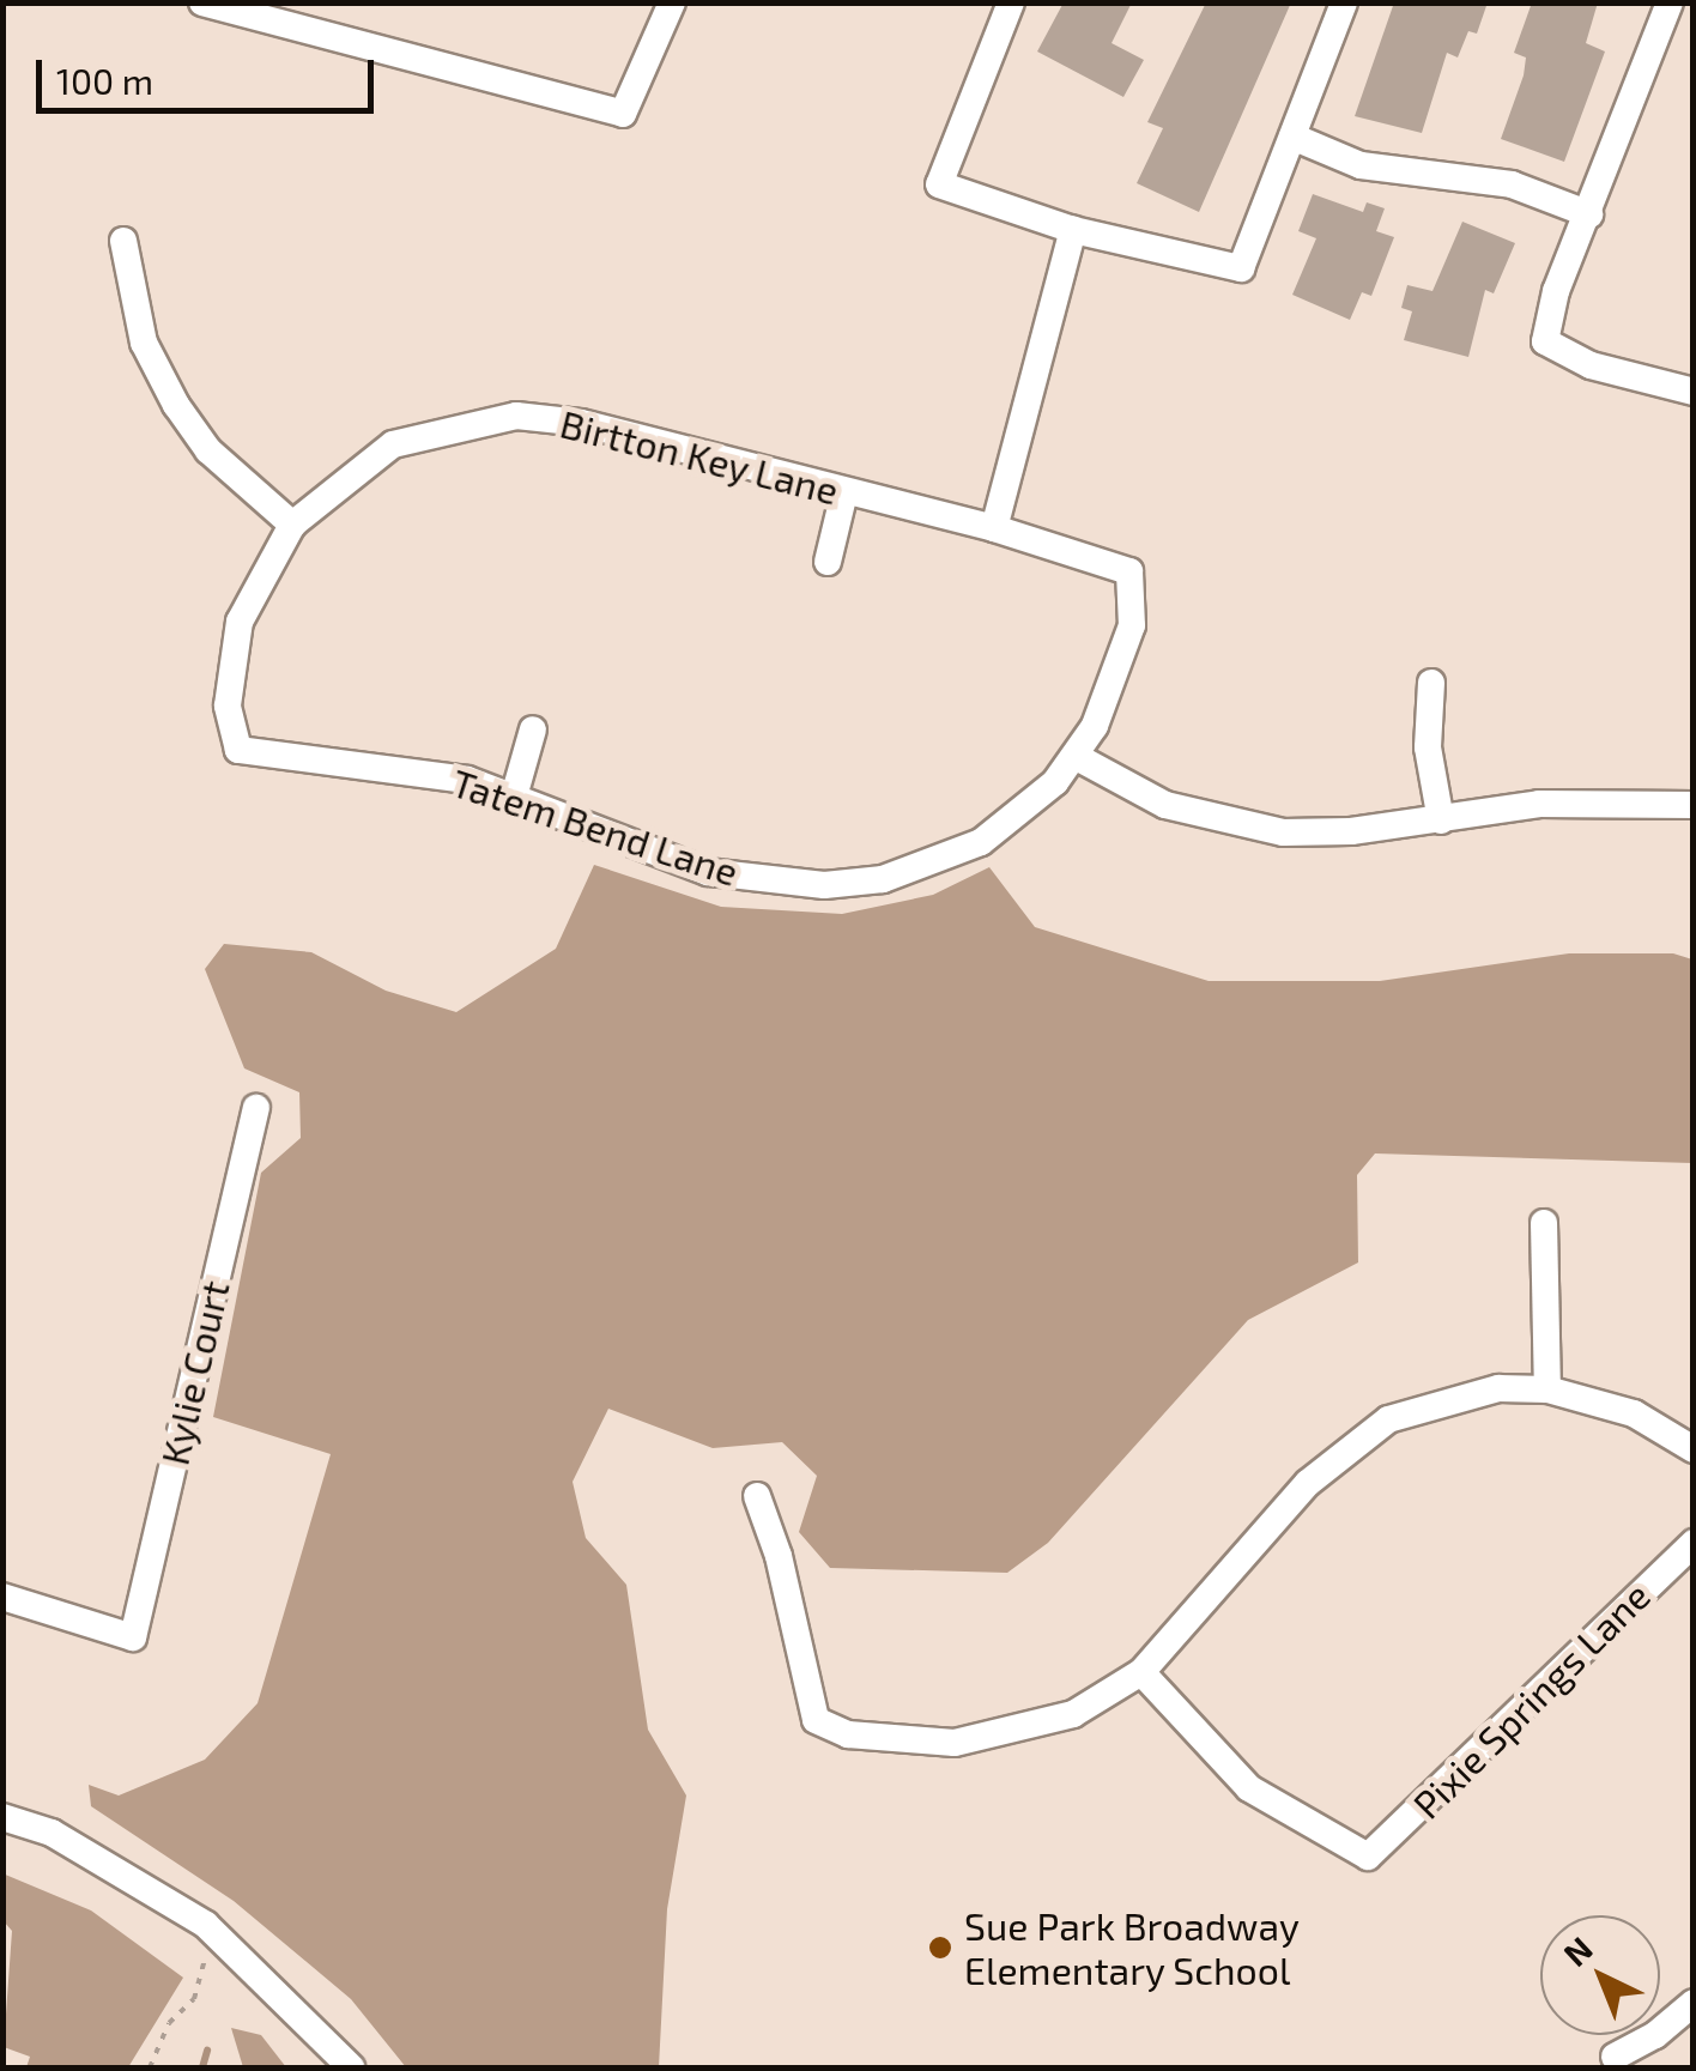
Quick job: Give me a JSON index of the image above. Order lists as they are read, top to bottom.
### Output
{
  "streets": {
    "street": [
      "Birtton Key Lane",
      "Tatem Bend Lane",
      "Kylie Court",
      "Pixie Springs Lane"
    ]
  },
  "crossings": [
    ["Birtton Key Lane", "Tatem Bend Lane"]
  ],
  "places": ["Sue Park Broadway Elementary School"],
  "scale_bar": "100 m",
  "north": "top left"
}
